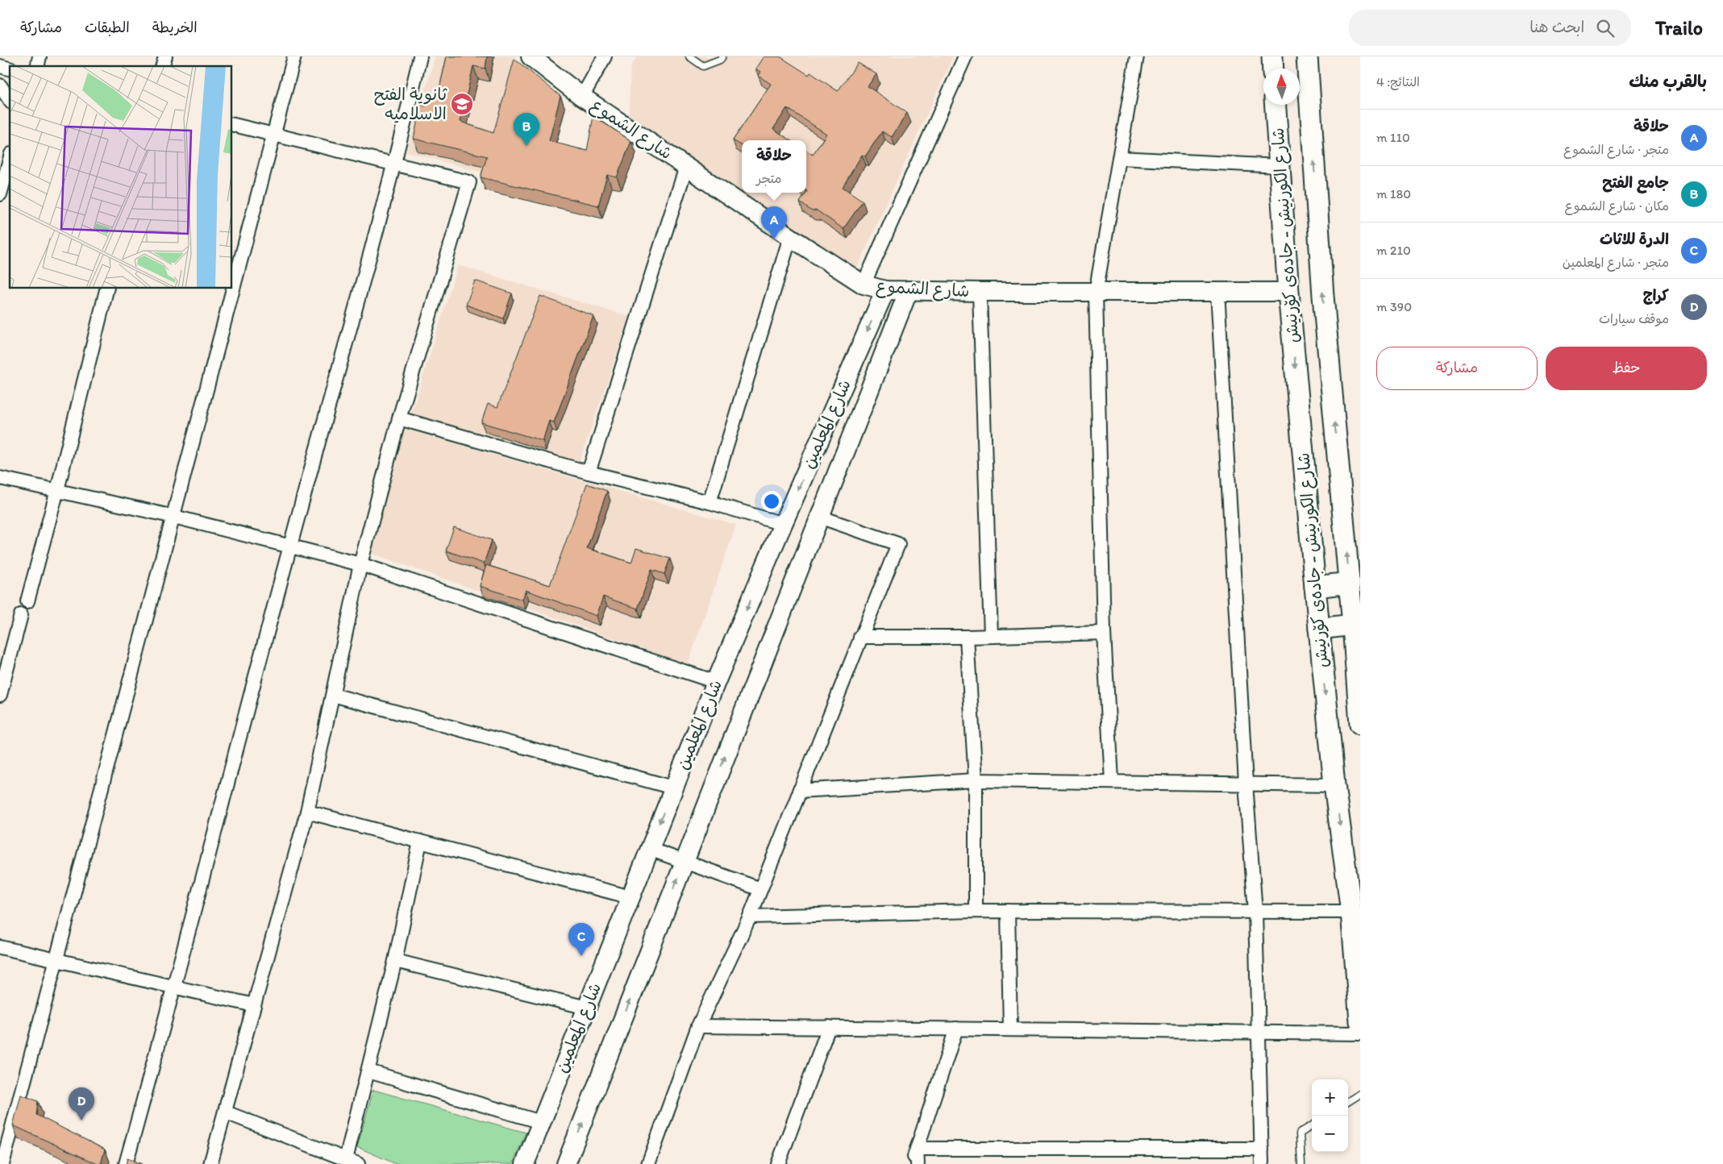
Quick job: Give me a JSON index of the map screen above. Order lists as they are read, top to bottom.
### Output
{
  "streets": {
    "main road": ["شارع الكورنيش - جادەی کۆرنیش"],
    "street": ["شارع الشموع", "شارع المعلمين"]
  },
  "crossings": [
    ["شارع الشموع", "شارع الكورنيش - جادەی کۆرنیش"],
    ["شارع الشموع", "شارع المعلمين"]
  ],
  "places": {
    "school or university": ["ثانوية الفتح الاسلاميه"]
  },
  "north": "top",
  "page": {
    "header": "Trailo",
    "search": "ابحث هنا",
    "nav": ["الخريطة", "الطبقات", "مشاركة"],
    "heading": ["بالقرب منك", "النتائج: 4"],
    "list": [
      {
        "mark": "A",
        "name": "حلاقة",
        "note": "متجر · شارع الشموع",
        "value": "110 m"
      },
      {
        "mark": "B",
        "name": "جامع الفتح",
        "note": "مكان · شارع الشموع",
        "value": "180 m"
      },
      {
        "mark": "C",
        "name": "الدرة للاثاث",
        "note": "متجر · شارع المعلمين",
        "value": "210 m"
      },
      {
        "mark": "D",
        "name": "كراج",
        "note": "موقف سيارات",
        "value": "390 m"
      }
    ],
    "pins": [
      "B",
      "A",
      "C",
      "D"
    ],
    "popup": ["حلاقة", "متجر"],
    "buttons": ["حفظ", "مشاركة"],
    "map_buttons": ["+", "−"]
  }
}
